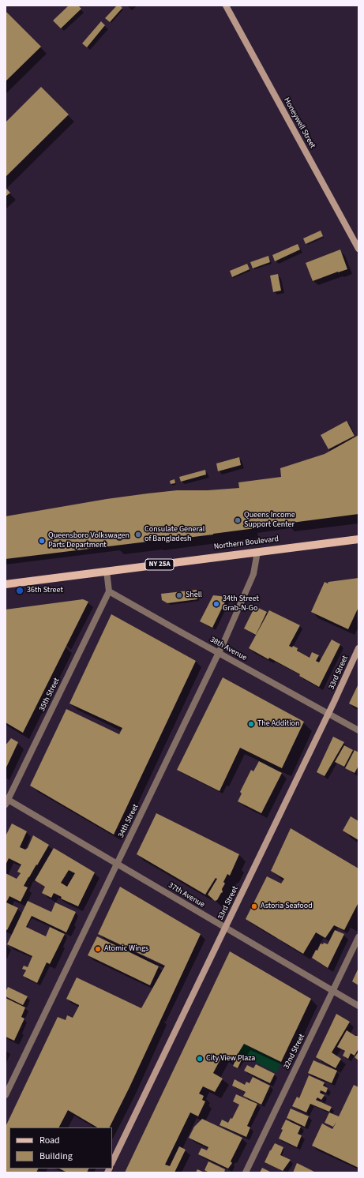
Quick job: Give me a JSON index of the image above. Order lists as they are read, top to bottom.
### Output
{
  "streets": {
    "main road": [
      "Honeywell Street",
      "Northern Boulevard",
      "NY 25A",
      "33rd Street"
    ],
    "street": [
      "38th Avenue",
      "35th Street",
      "34th Street",
      "37th Avenue",
      "32nd Street"
    ]
  },
  "crossings": [
    ["Northern Boulevard", "34th Street"],
    ["38th Avenue", "33rd Street"],
    ["38th Avenue", "35th Street"],
    ["38th Avenue", "34th Street"],
    ["33rd Street", "37th Avenue"],
    ["35th Street", "37th Avenue"],
    ["34th Street", "37th Avenue"],
    ["37th Avenue", "32nd Street"]
  ],
  "places": [
    "Queens Income Support Center",
    "Consulate General of Bangladesh",
    "Queensboro Volkswagen Parts Department",
    "36th Street",
    "Shell",
    "34th Street Grab-N-Go",
    "The Addition",
    "Astoria Seafood",
    "Atomic Wings",
    "City View Plaza"
  ],
  "legend": ["Road", "Building"]
}
